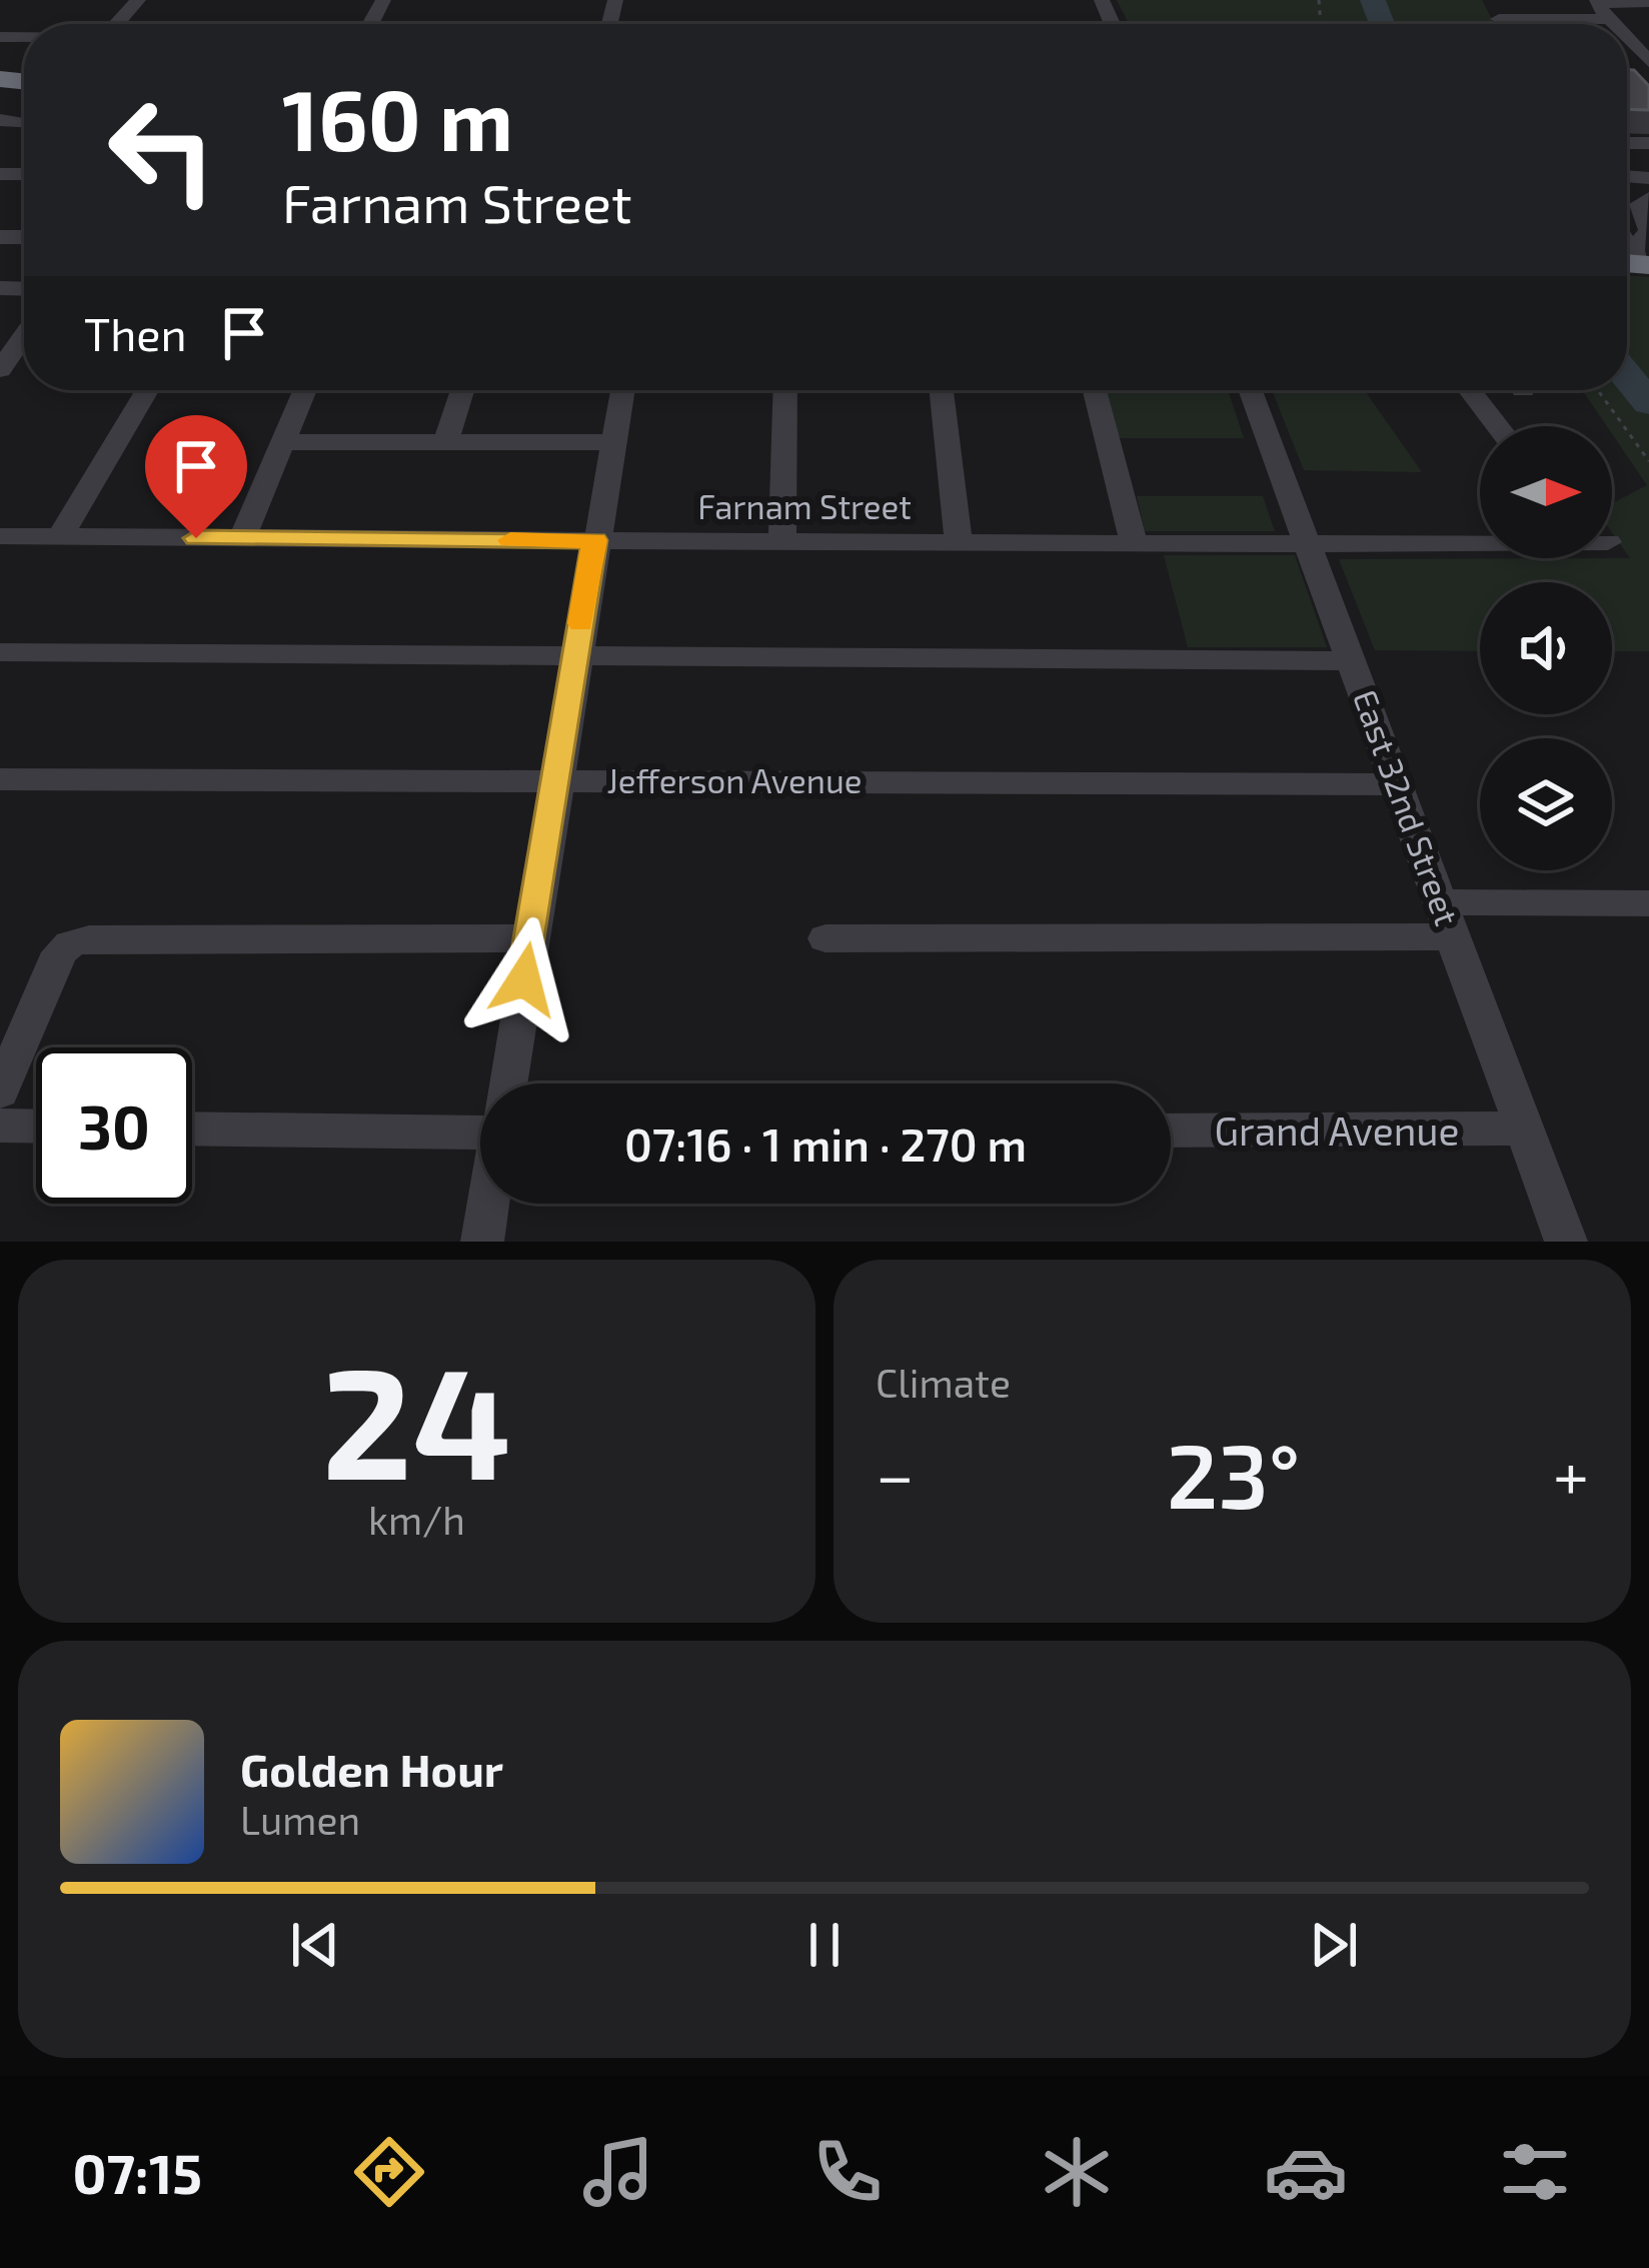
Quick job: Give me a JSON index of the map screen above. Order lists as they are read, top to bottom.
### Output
{
  "streets": {
    "street": [
      "Farnam Street",
      "Jefferson Avenue",
      "East 32nd Street",
      "Grand Avenue"
    ]
  },
  "crossings": [
    ["Farnam Street", "East 32nd Street"],
    ["Jefferson Avenue", "East 32nd Street"],
    ["East 32nd Street", "Grand Avenue"]
  ],
  "north": "right",
  "page": {
    "turn": ["160 m", "Farnam Street"],
    "then": "Then",
    "limit": "30",
    "trip": "07:16 · 1 min · 270 m",
    "tile": [
      ["24", "km/h"],
      "Climate"
    ],
    "heat": ["−", "23°", "+"],
    "song": ["Golden Hour", "Lumen"],
    "tabs": "07:15"
  }
}
